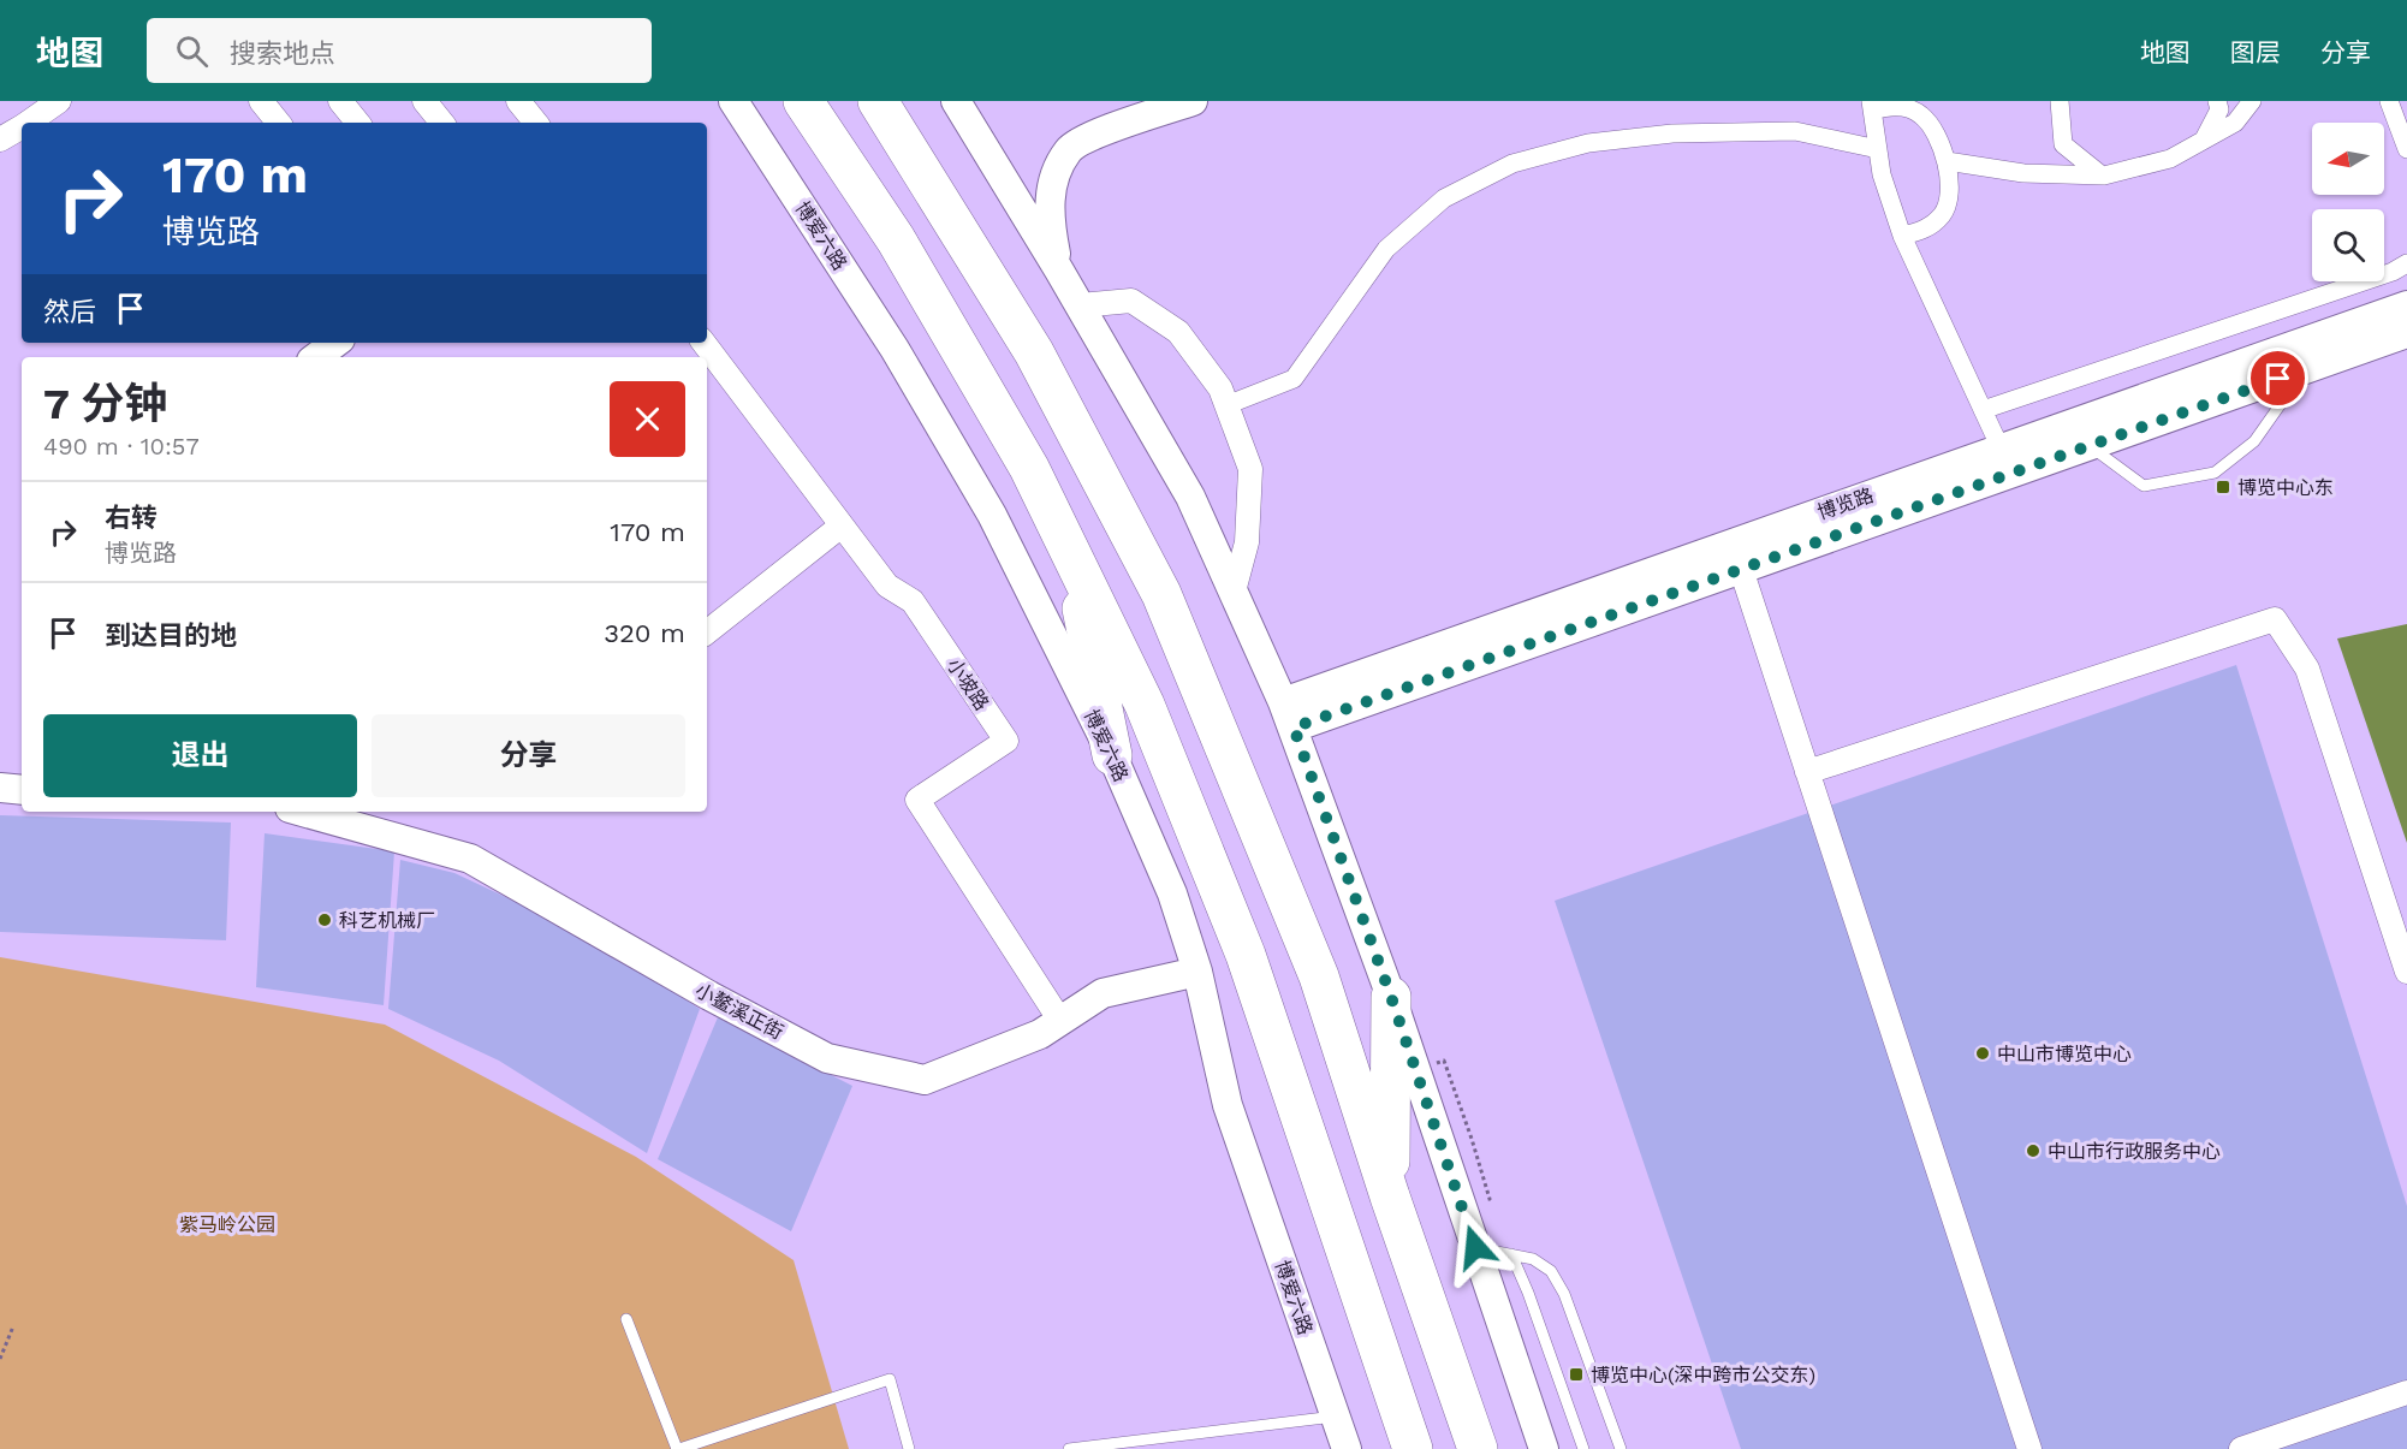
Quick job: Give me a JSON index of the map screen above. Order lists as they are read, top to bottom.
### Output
{
  "streets": {
    "street": [
      "博爱六路",
      "博览路",
      "小坡路",
      "小鳌溪正街"
    ]
  },
  "crossings": [
    ["博爱六路", "小鳌溪正街"],
    ["小坡路", "小鳌溪正街"]
  ],
  "parks": ["紫马岭公园"],
  "places": {
    "transit": ["博览中心东", "博览中心(深中跨市公交东)"],
    "other": ["科艺机械厂", "中山市博览中心", "中山市行政服务中心"]
  },
  "north": "left",
  "page": {
    "header": "地图",
    "search": "搜索地点",
    "nav": ["地图", "图层", "分享"],
    "turn": ["170 m", "博览路"],
    "then": "然后",
    "heading": ["7 分钟", "490 m · 10:57"],
    "list": [
      {
        "name": "右转",
        "note": "博览路",
        "value": "170 m"
      },
      {
        "name": "到达目的地",
        "value": "320 m"
      }
    ],
    "buttons": ["退出", "分享"]
  }
}
